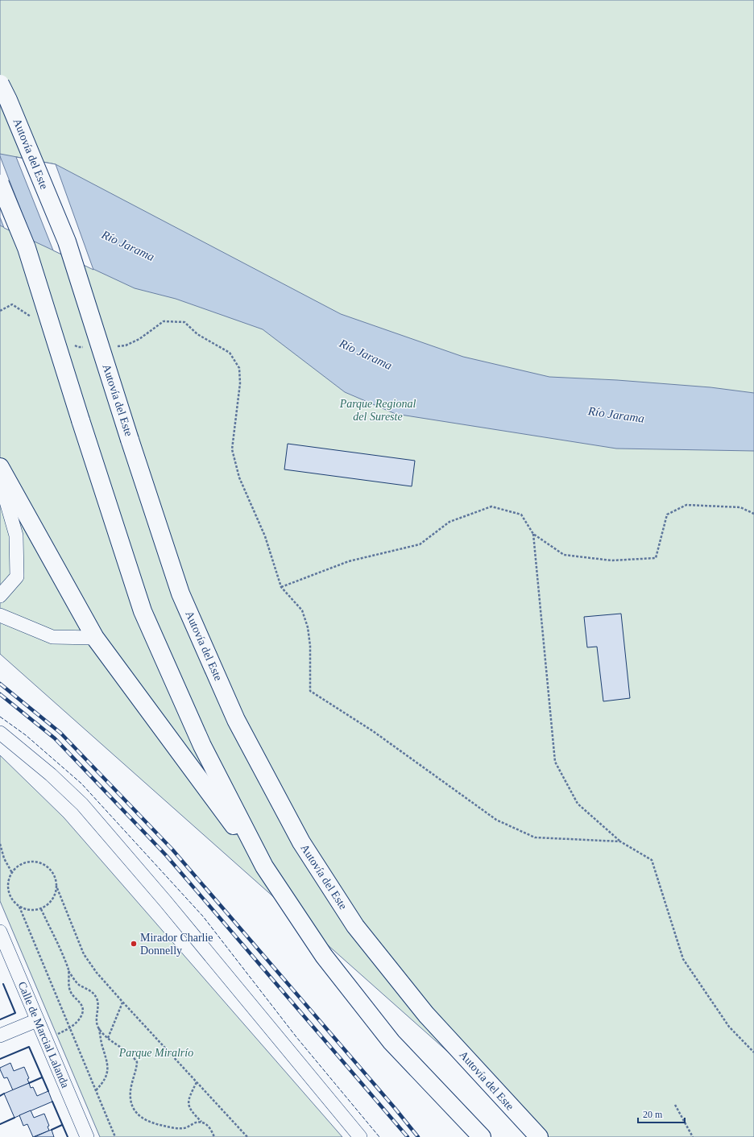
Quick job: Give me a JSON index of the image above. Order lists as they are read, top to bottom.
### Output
{
  "streets": {
    "highway": ["Autovía del Este"],
    "street": ["Calle de Marcial Lalanda"]
  },
  "water": ["Río Jarama"],
  "parks": ["Parque Regional del Sureste", "Parque Miralrío"],
  "places": ["Mirador Charlie Donnelly"],
  "scale_bar": "20 m"
}
